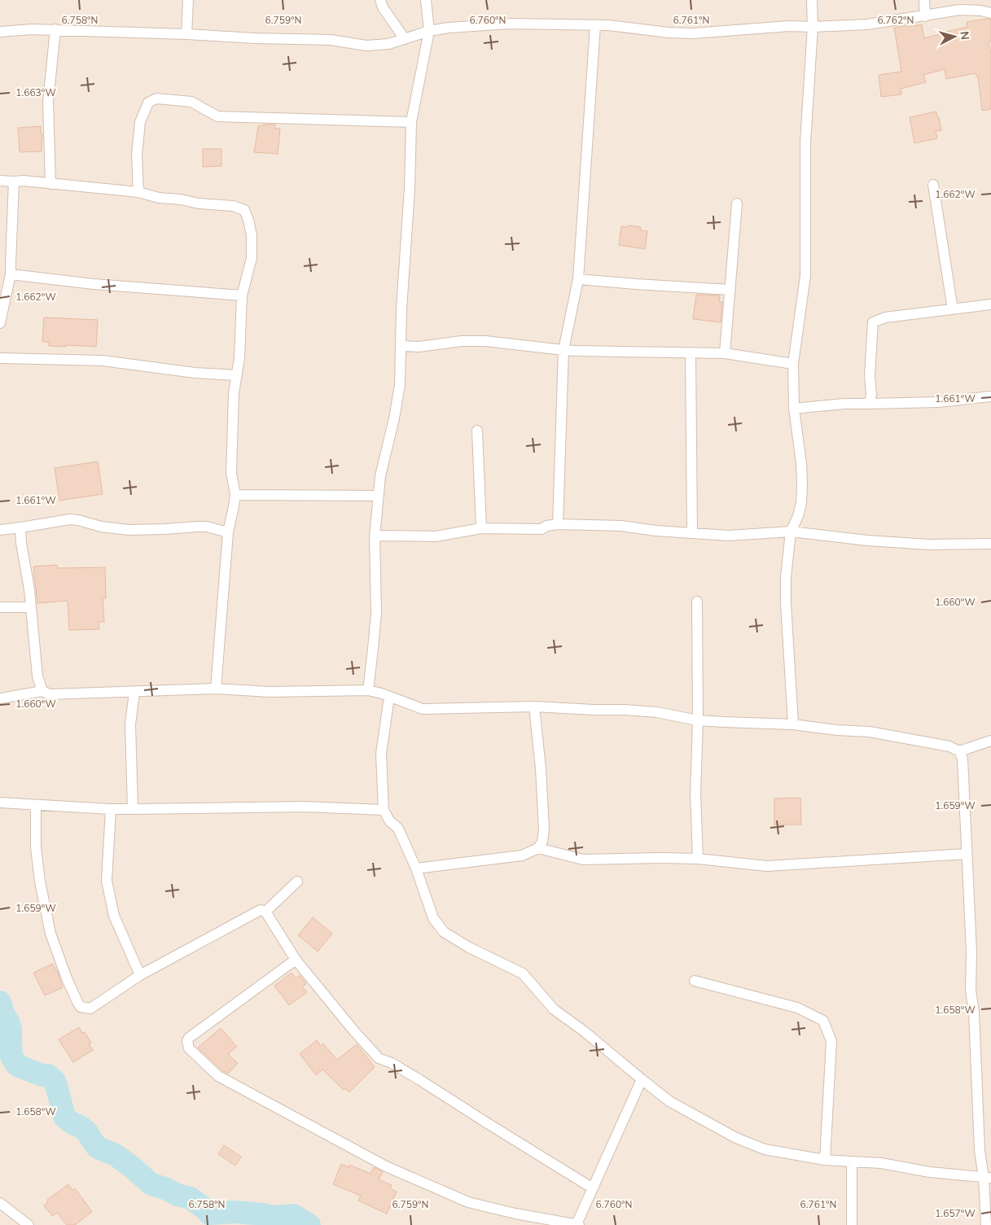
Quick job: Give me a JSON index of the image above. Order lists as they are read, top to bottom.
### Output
{
  "north": "right",
  "coordinates": [
    "6.758°N",
    "6.759°N",
    "6.760°N",
    "6.761°N",
    "6.762°N",
    "1.663°W",
    "1.662°W",
    "1.661°W",
    "1.660°W",
    "1.659°W",
    "1.658°W",
    "1.657°W"
  ]
}
